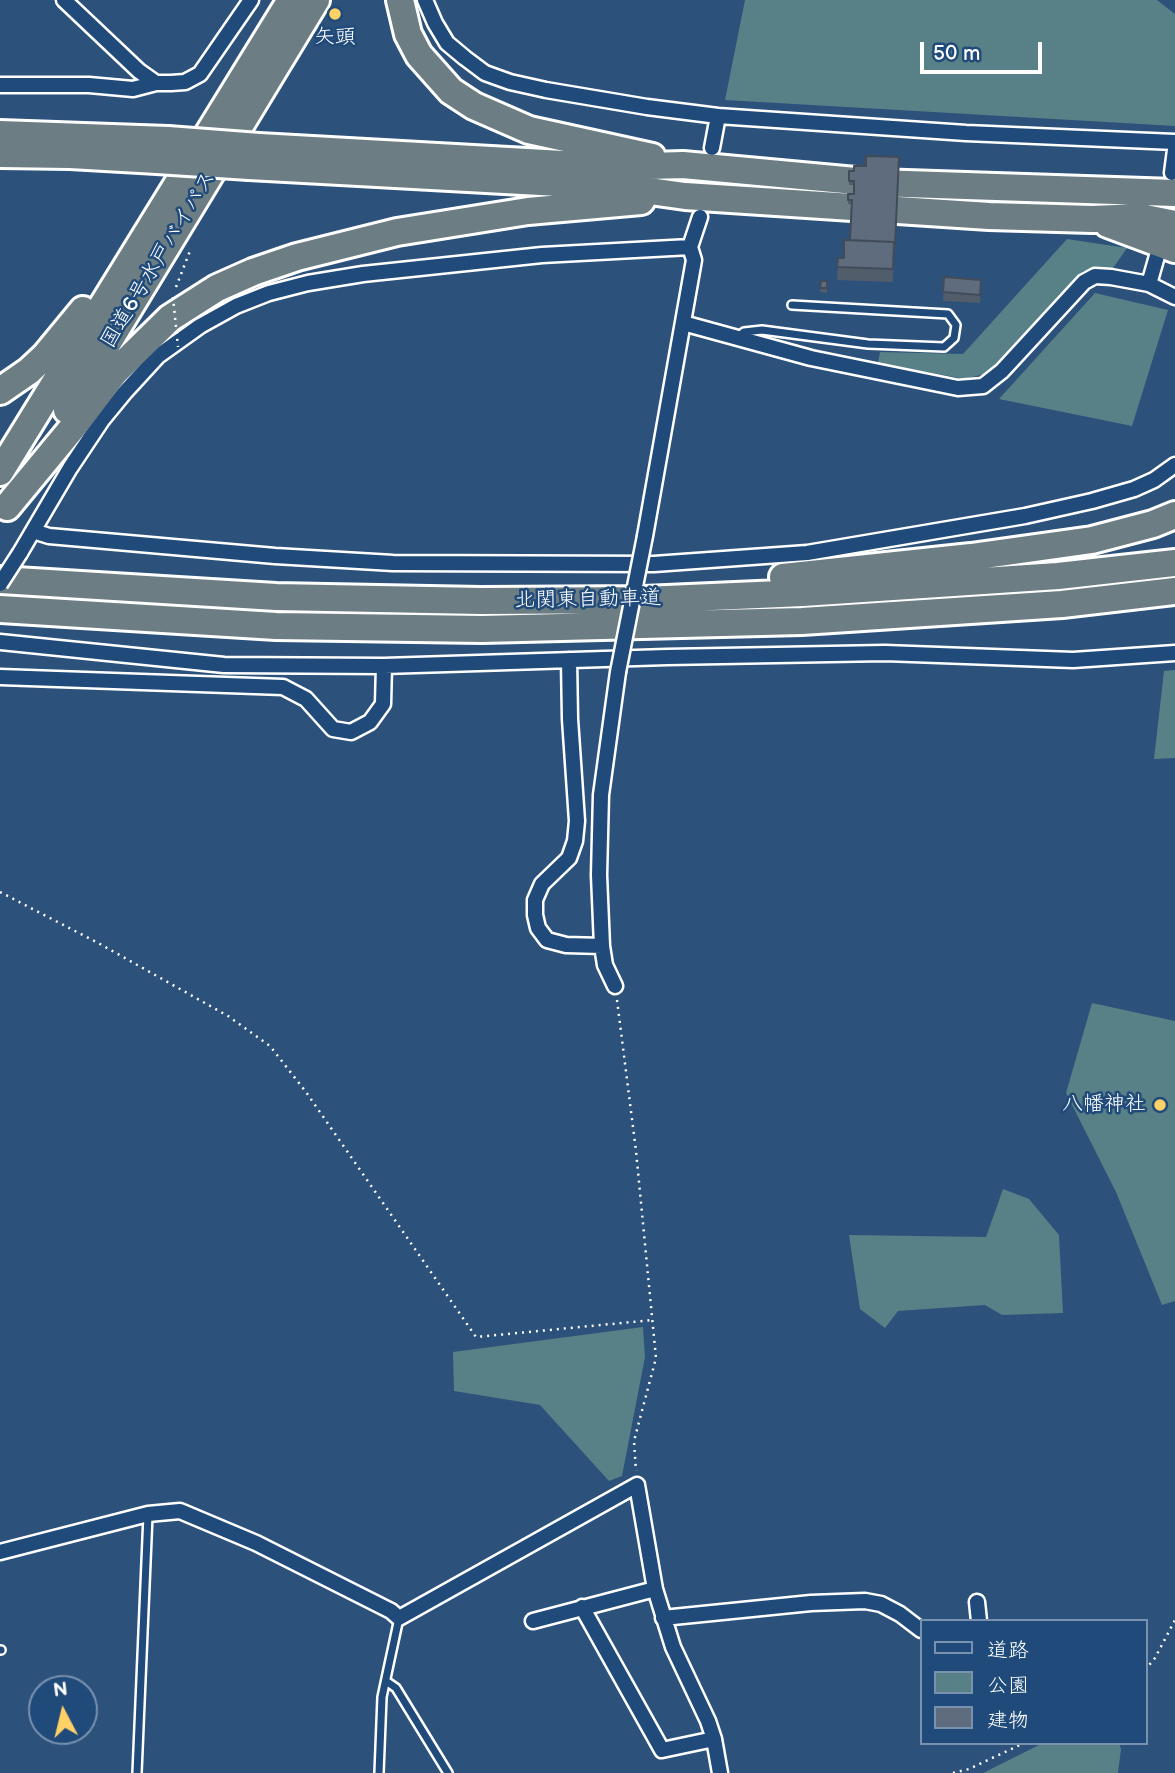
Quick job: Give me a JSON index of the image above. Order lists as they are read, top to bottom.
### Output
{
  "streets": {
    "highway": ["国道6号水戸バイパス", "北関東自動車道"]
  },
  "places": ["矢頭", "八幡神社"],
  "legend": ["道路", "公園", "建物"],
  "scale_bar": "50 m",
  "north": "top"
}
